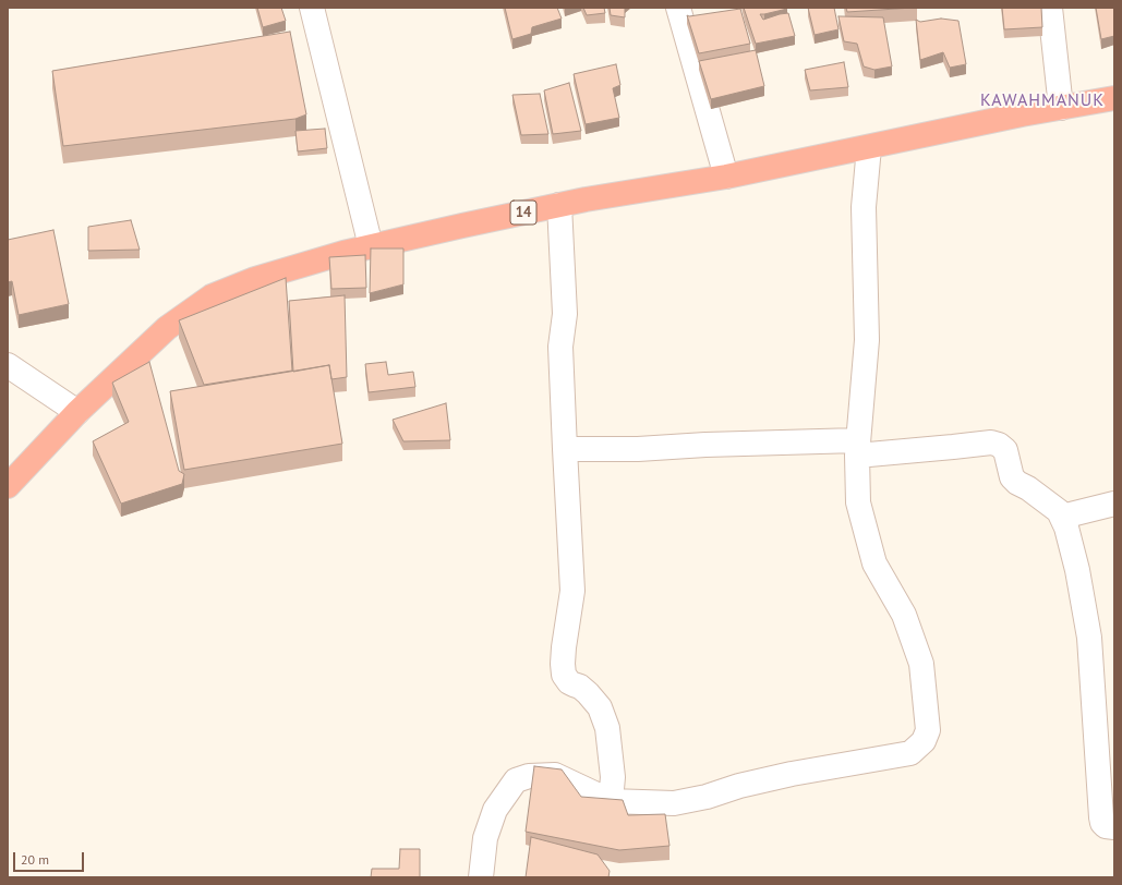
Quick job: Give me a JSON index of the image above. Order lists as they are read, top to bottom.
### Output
{
  "streets": {
    "highway": ["14"]
  },
  "districts": ["KAWAHMANUK"],
  "scale_bar": "20 m"
}
